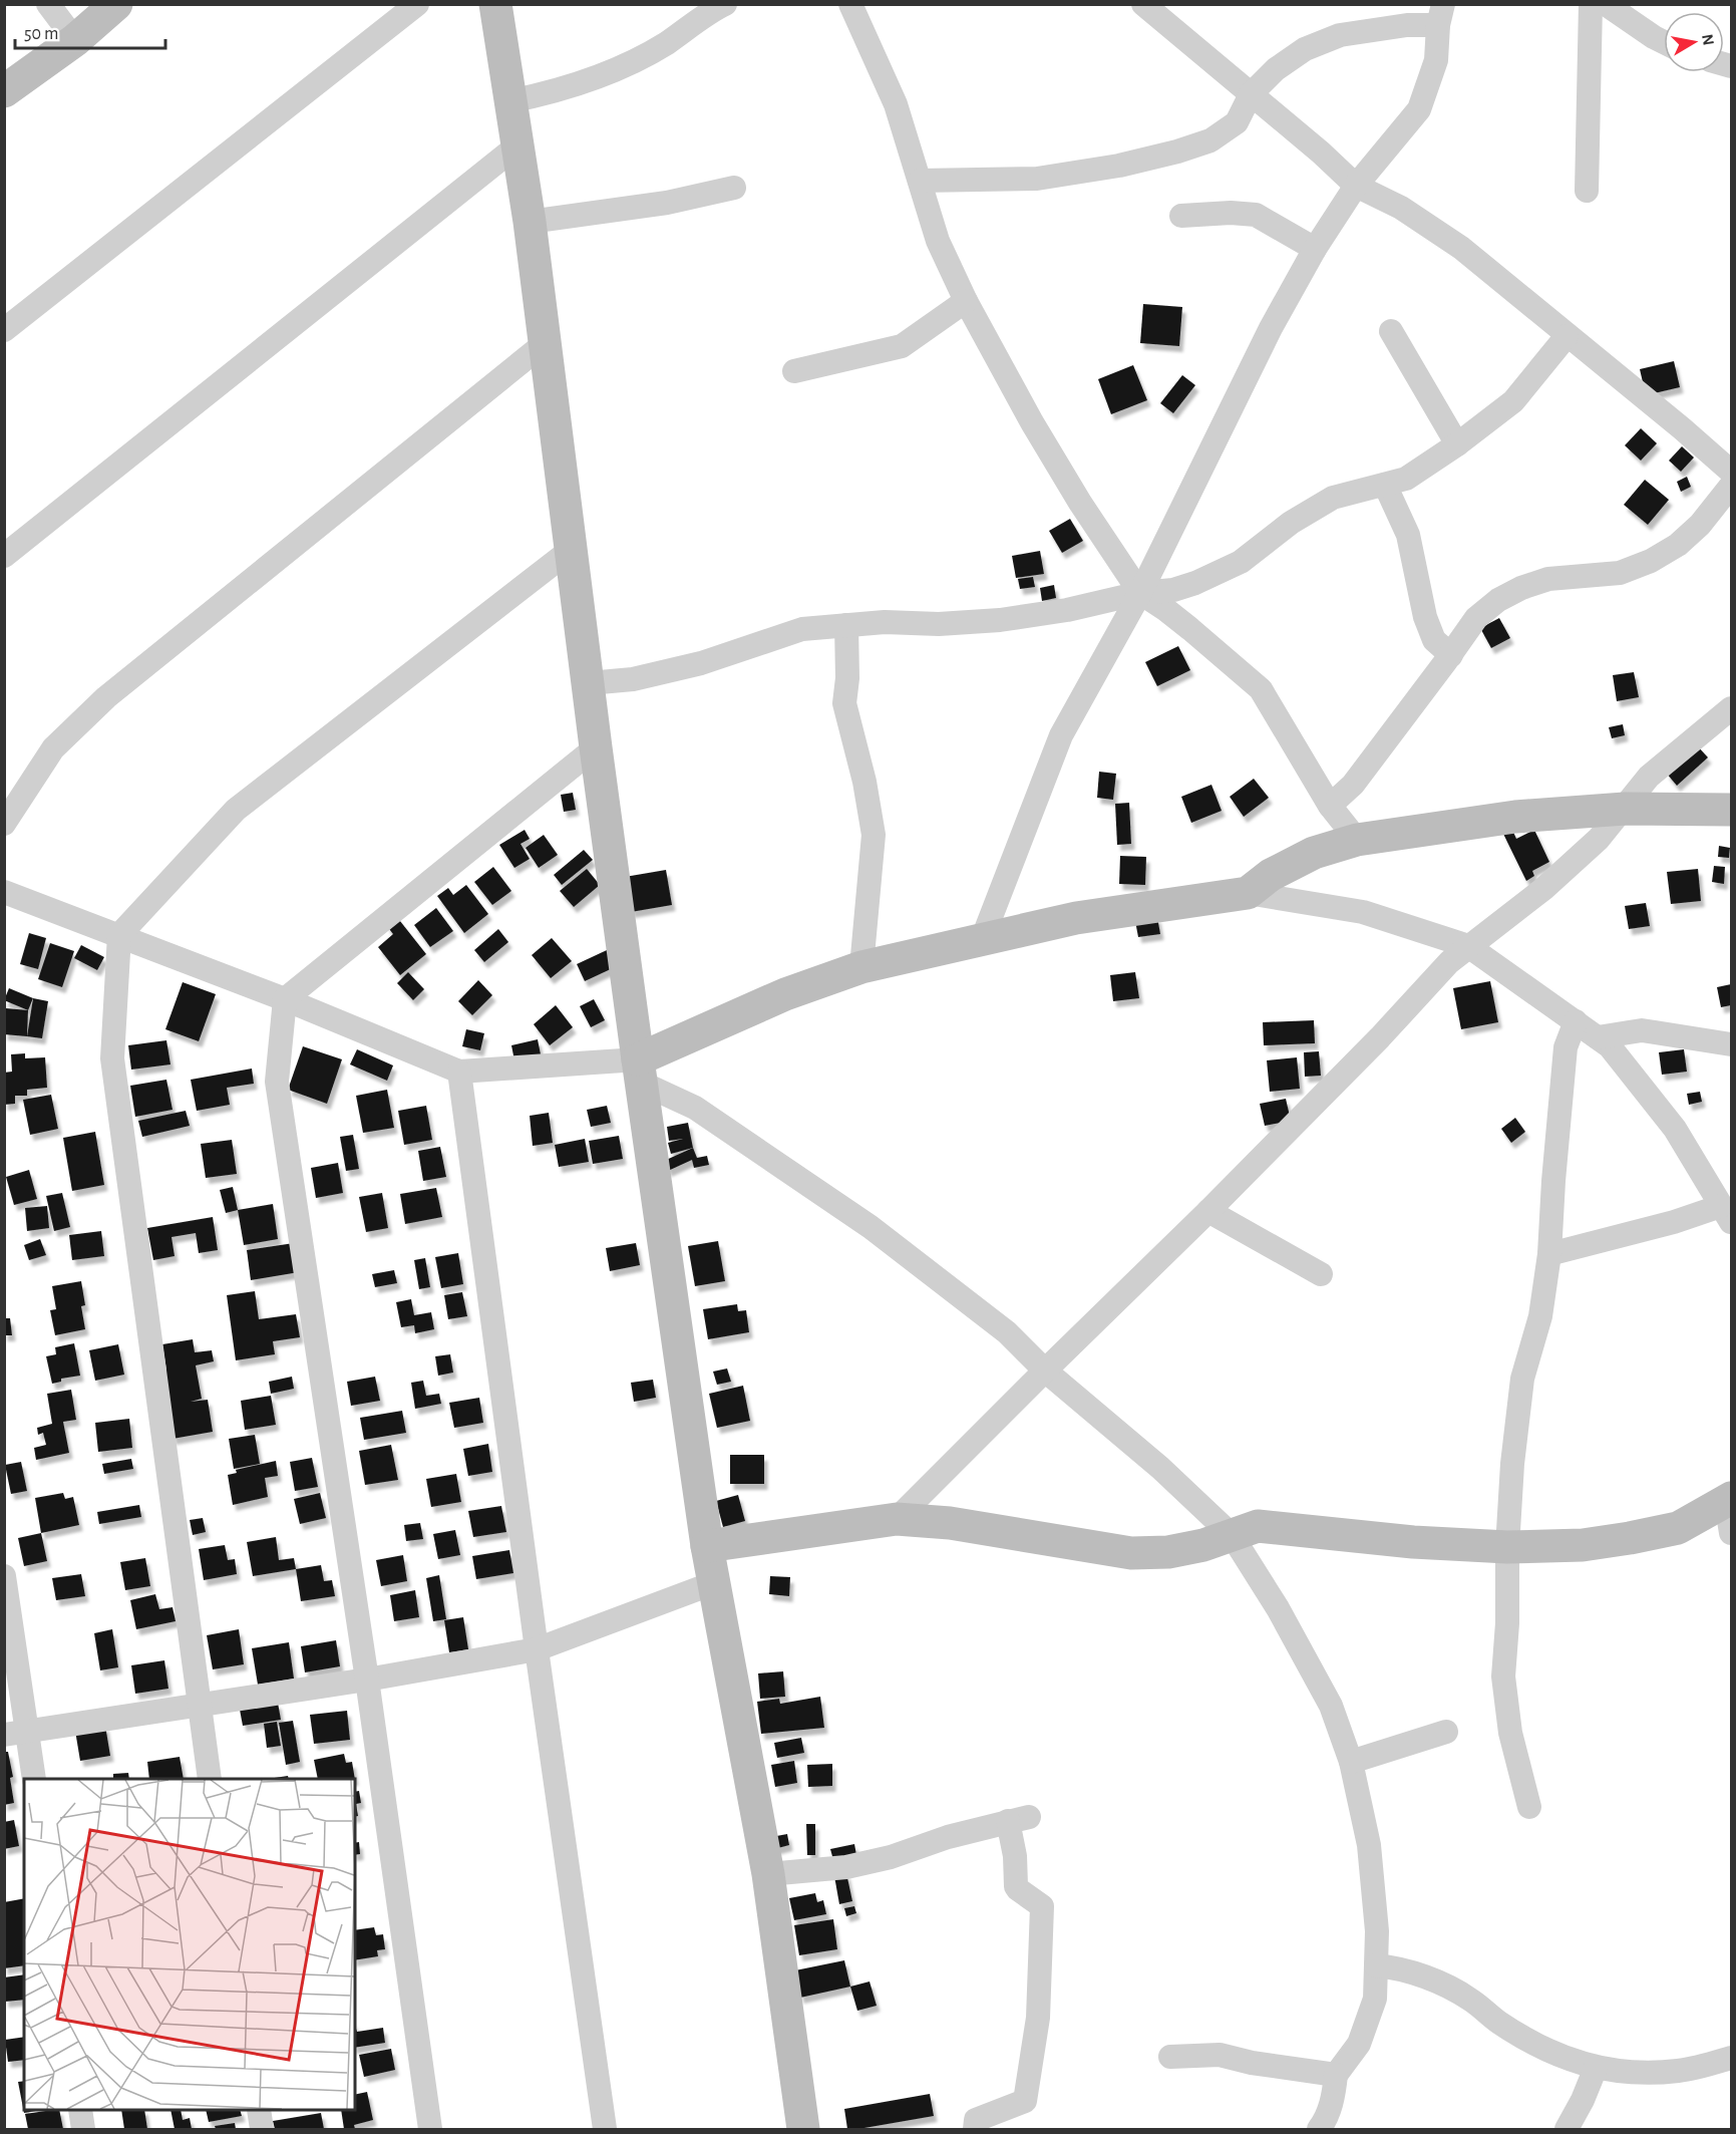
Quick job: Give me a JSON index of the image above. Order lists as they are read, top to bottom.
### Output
{
  "scale_bar": "50 m",
  "north": "right"
}
